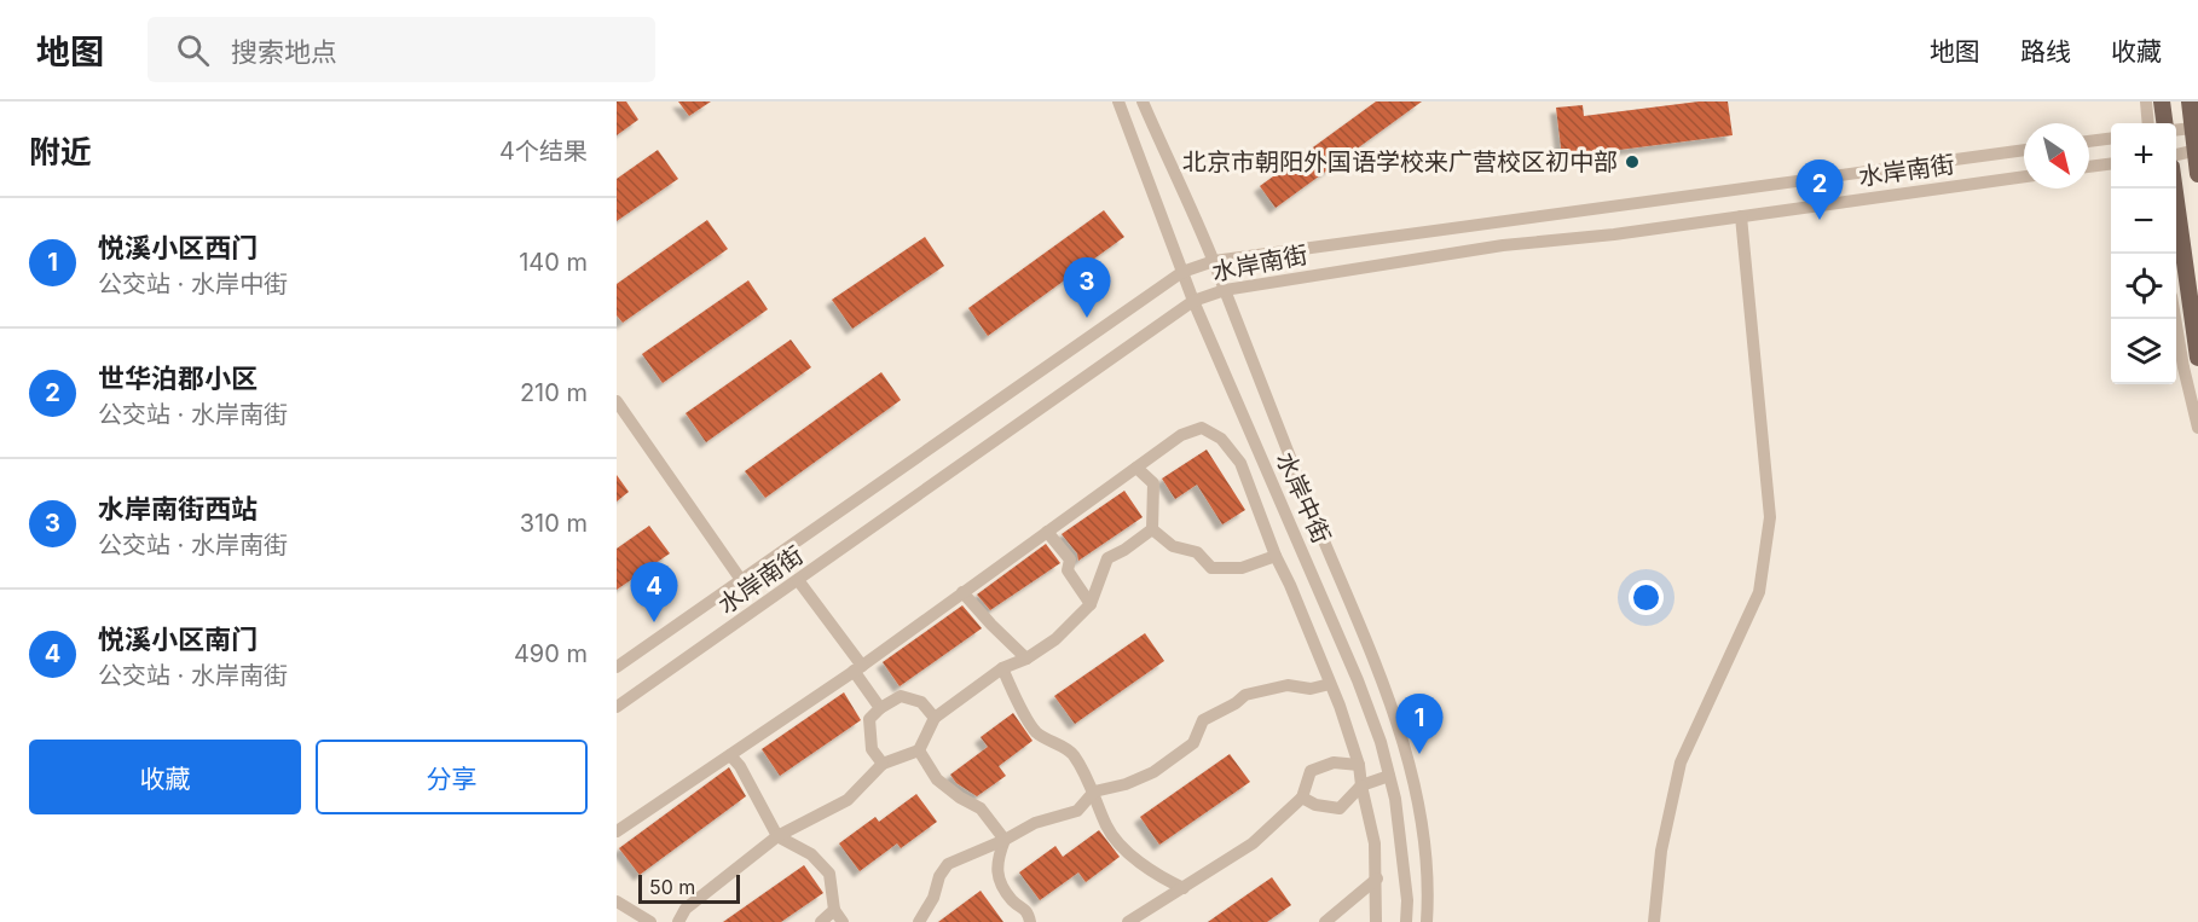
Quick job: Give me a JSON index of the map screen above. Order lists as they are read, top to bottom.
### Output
{
  "streets": {
    "street": ["水岸南街", "水岸中街"]
  },
  "crossings": [
    ["水岸南街", "水岸中街"]
  ],
  "places": ["北京市朝阳外国语学校来广营校区初中部"],
  "scale_bar": "50 m",
  "north": "bottom right",
  "page": {
    "header": "地图",
    "search": "搜索地点",
    "nav": ["地图", "路线", "收藏"],
    "heading": ["附近", "4个结果"],
    "map_buttons": ["+", "−"],
    "pins": [
      "2",
      "3",
      "4",
      "1"
    ],
    "list": [
      {
        "mark": "1",
        "name": "悦溪小区西门",
        "note": "公交站 · 水岸中街",
        "value": "140 m"
      },
      {
        "mark": "2",
        "name": "世华泊郡小区",
        "note": "公交站 · 水岸南街",
        "value": "210 m"
      },
      {
        "mark": "3",
        "name": "水岸南街西站",
        "note": "公交站 · 水岸南街",
        "value": "310 m"
      },
      {
        "mark": "4",
        "name": "悦溪小区南门",
        "note": "公交站 · 水岸南街",
        "value": "490 m"
      }
    ],
    "buttons": ["收藏", "分享"],
    "scale": "50 m"
  }
}
